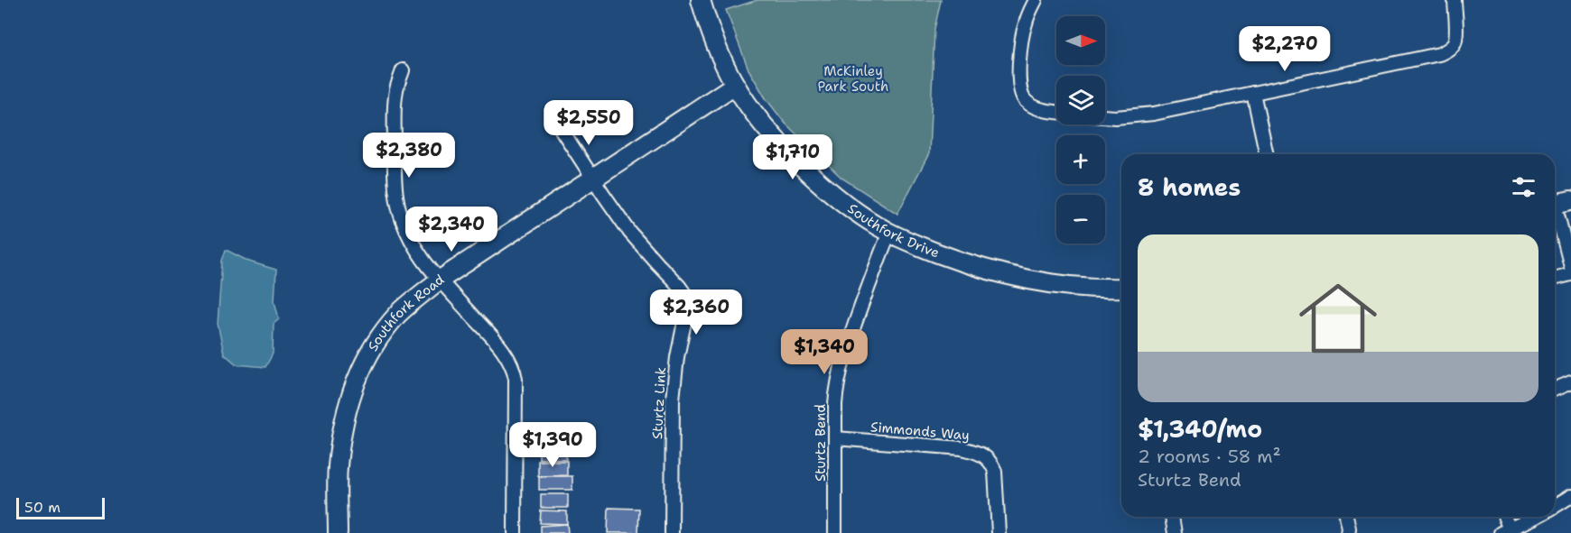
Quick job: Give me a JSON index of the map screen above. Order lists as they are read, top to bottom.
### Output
{
  "streets": {
    "street": [
      "Southfork Drive",
      "Southfork Road",
      "Sturtz Link",
      "Simmonds Way",
      "Sturtz Bend"
    ]
  },
  "crossings": [
    ["Southfork Drive", "Southfork Road"],
    ["Southfork Drive", "Sturtz Bend"],
    ["Southfork Road", "Sturtz Link"],
    ["Simmonds Way", "Sturtz Bend"]
  ],
  "parks": ["McKinley Park South"],
  "scale_bar": "50 m",
  "north": "right",
  "page": {
    "map_buttons": ["+", "−"],
    "price": [
      "$2,270",
      "$2,550",
      "$2,380",
      "$1,710",
      "$2,340",
      "$2,360",
      "$1,340",
      "$1,390"
    ],
    "heading": "8 homes",
    "list": [
      {
        "name": "$1,340/mo",
        "note": "2 rooms · 58 m² · Sturtz Bend"
      }
    ],
    "scale": "50 m"
  }
}
